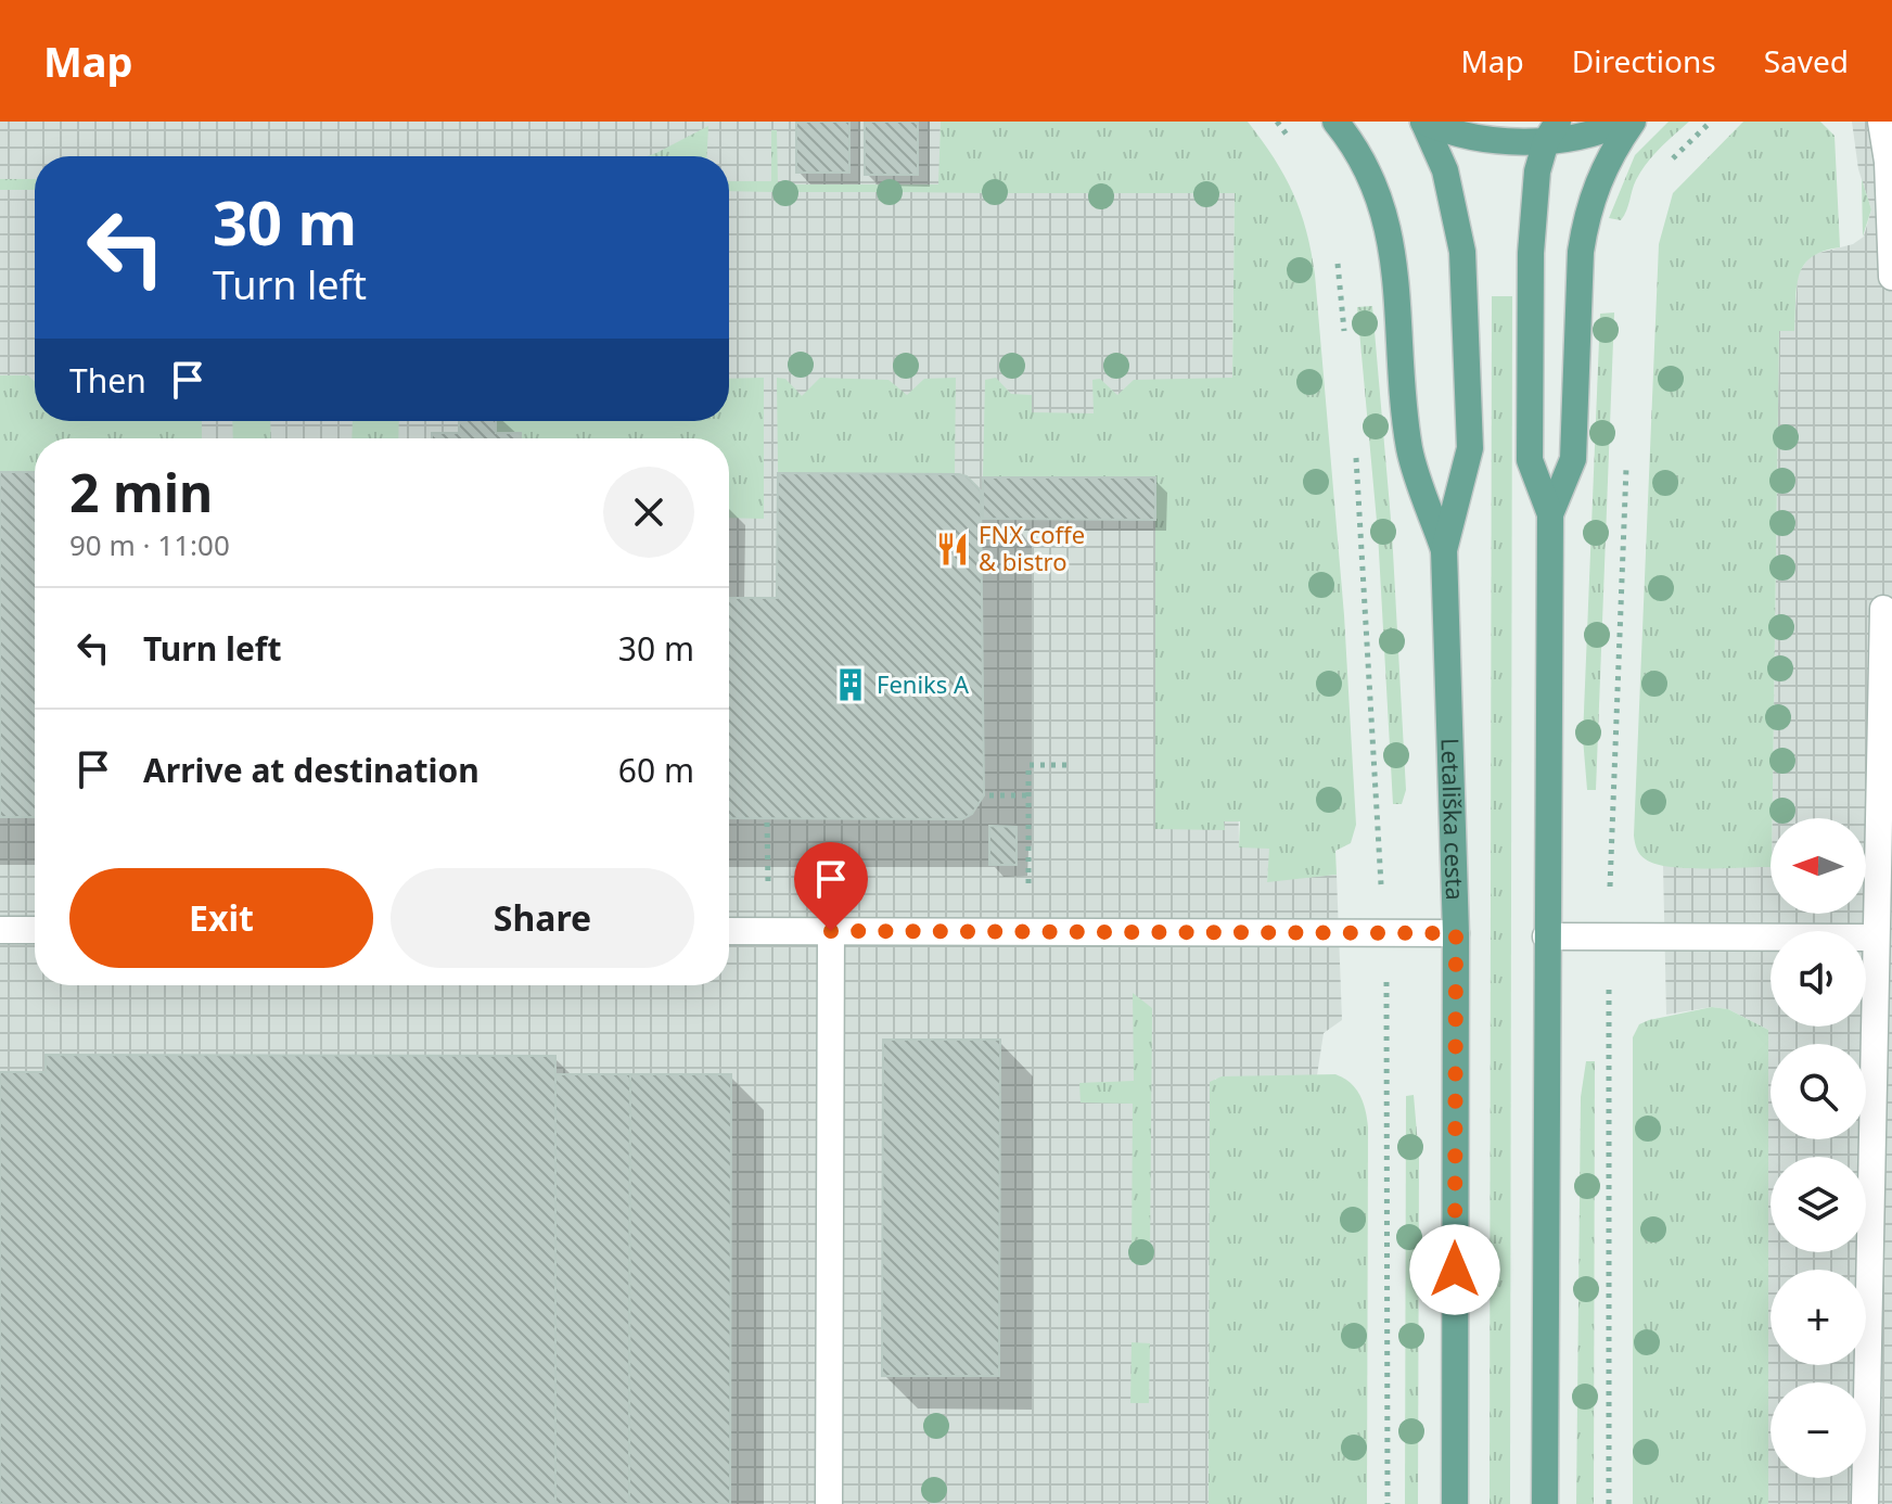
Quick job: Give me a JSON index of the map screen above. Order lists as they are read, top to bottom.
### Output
{
  "streets": {
    "main road": ["Letališka cesta"]
  },
  "places": {
    "restaurant": ["FNX coffe & bistro"],
    "building": ["Feniks A"]
  },
  "north": "left",
  "page": {
    "header": "Map",
    "nav": ["Map", "Directions", "Saved"],
    "turn": ["30 m", "Turn left"],
    "then": "Then",
    "heading": ["2 min", "90 m · 11:00"],
    "list": [
      {
        "name": "Turn left",
        "value": "30 m"
      },
      {
        "name": "Arrive at destination",
        "value": "60 m"
      }
    ],
    "map_buttons": ["+", "−"],
    "buttons": ["Exit", "Share"]
  }
}
